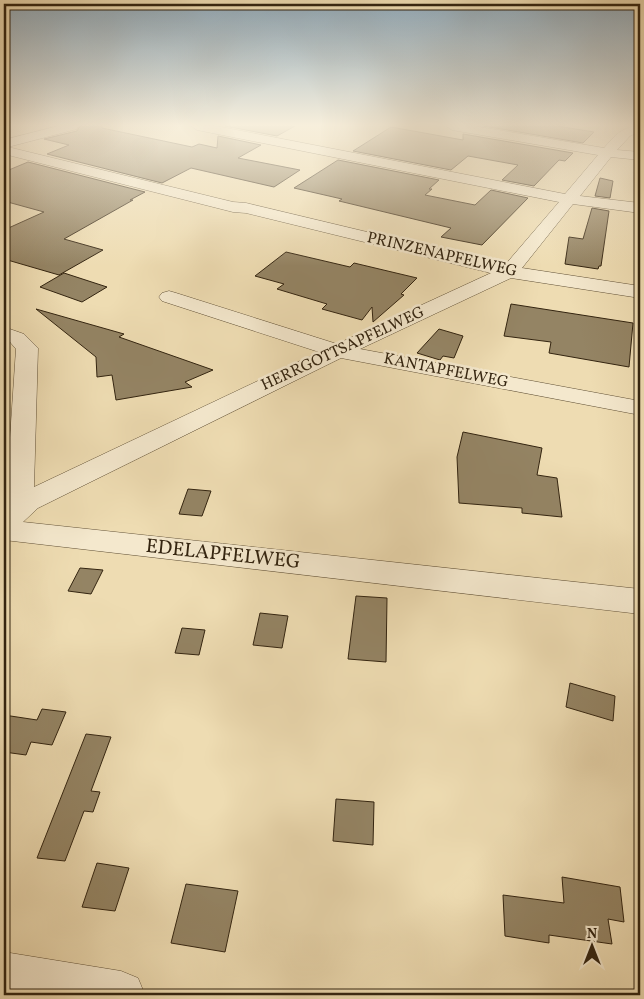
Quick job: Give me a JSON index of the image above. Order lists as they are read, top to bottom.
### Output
{
  "streets": {
    "street": [
      "PRINZENAPFELWEG",
      "HERRGOTTSAPFELWEG",
      "KANTAPFELWEG",
      "EDELAPFELWEG"
    ]
  },
  "crossings": [
    ["PRINZENAPFELWEG", "HERRGOTTSAPFELWEG"],
    ["HERRGOTTSAPFELWEG", "KANTAPFELWEG"],
    ["HERRGOTTSAPFELWEG", "EDELAPFELWEG"]
  ],
  "north": "top"
}
